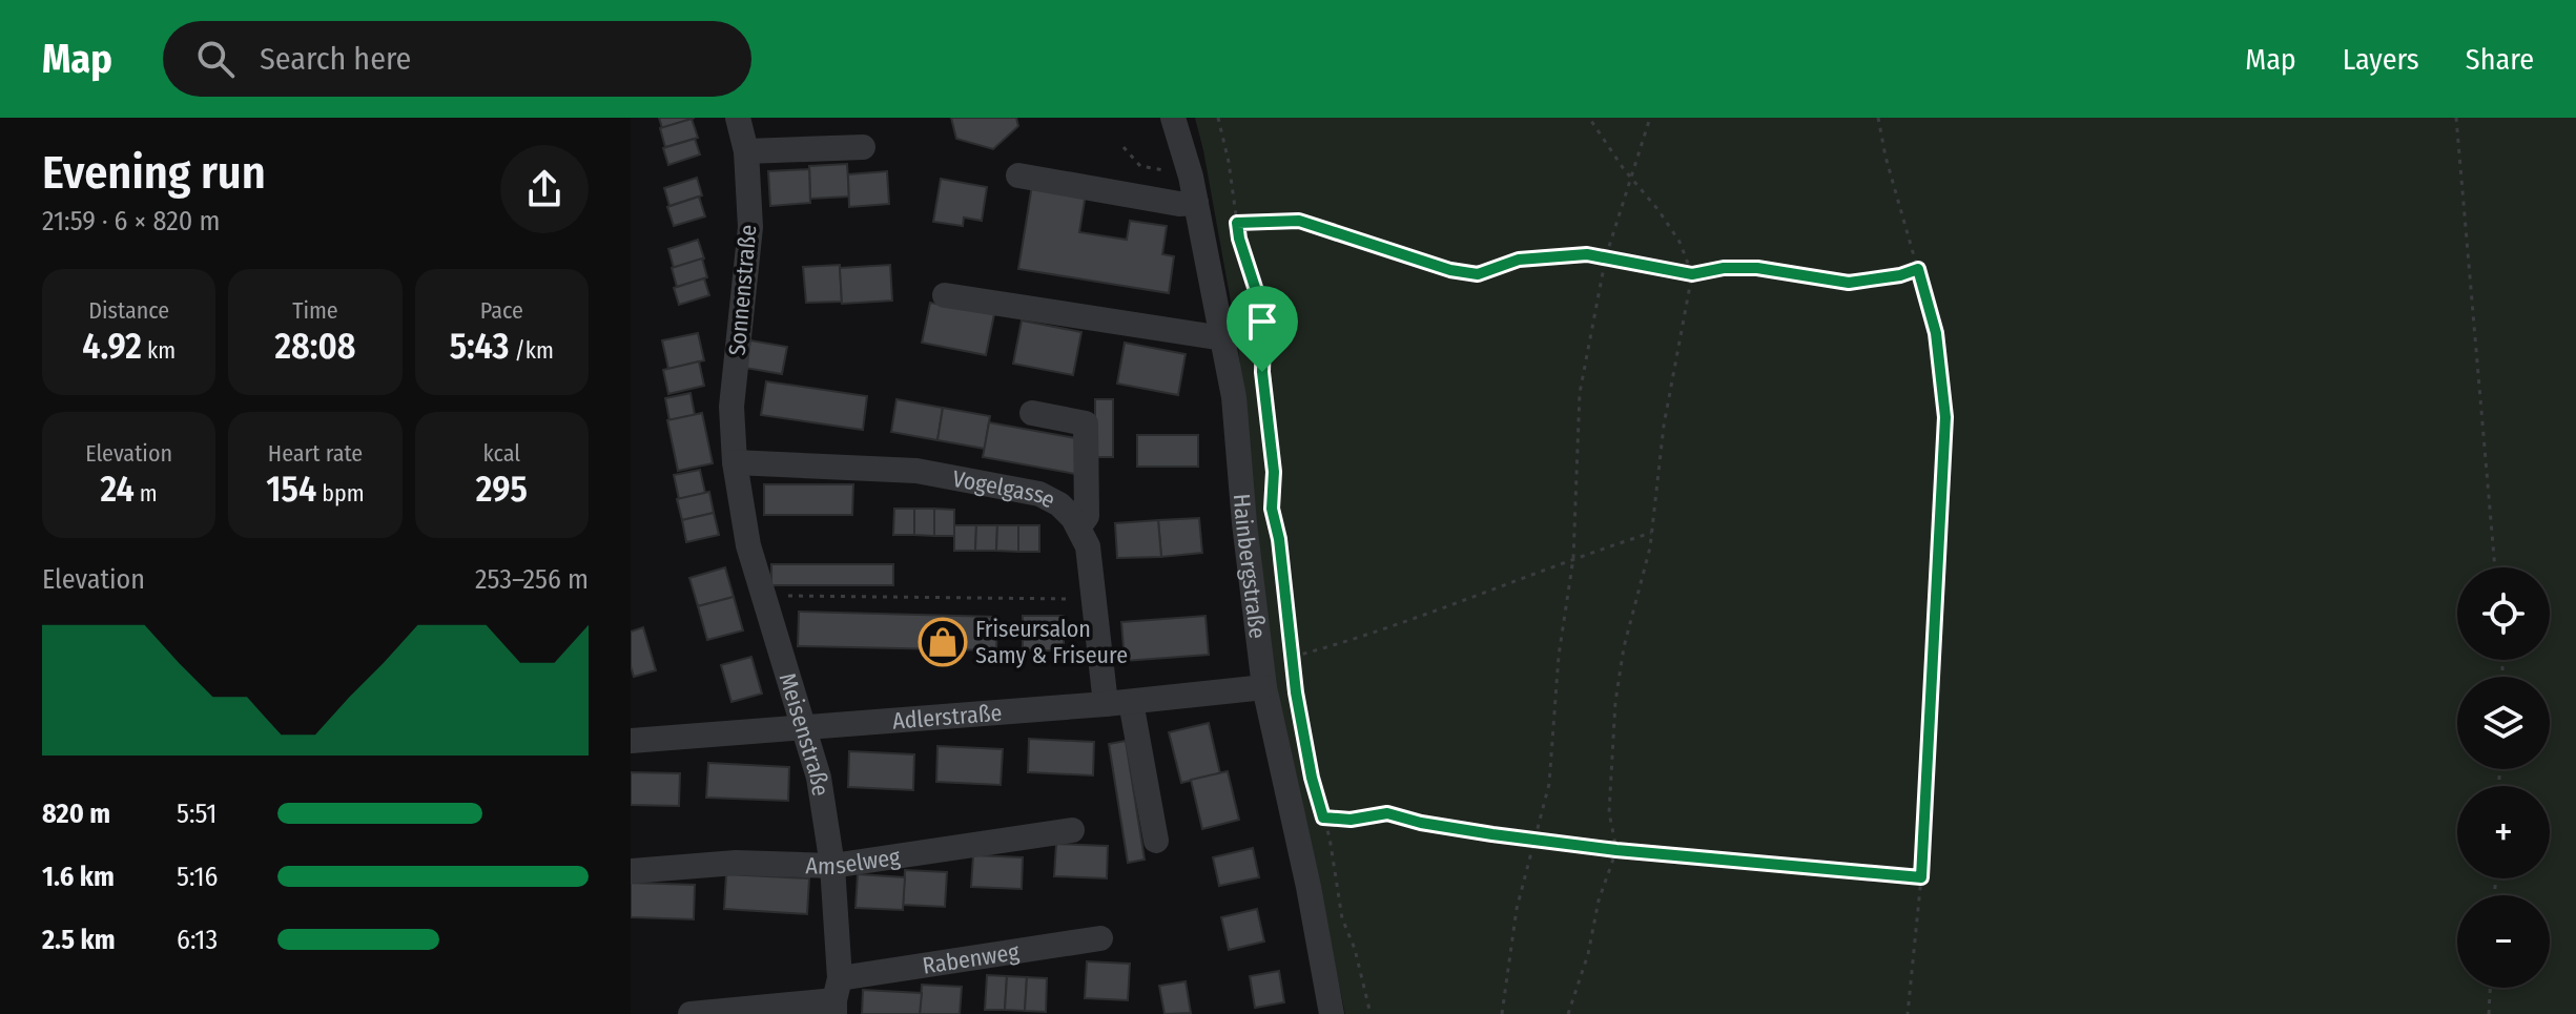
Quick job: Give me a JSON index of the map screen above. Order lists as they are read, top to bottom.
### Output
{
  "streets": {
    "street": [
      "Sonnenstraße",
      "Vogelgasse",
      "Hainbergstraße",
      "Adlerstraße",
      "Meisenstraße",
      "Amselweg",
      "Rabenweg"
    ]
  },
  "crossings": [
    ["Sonnenstraße", "Vogelgasse"],
    ["Sonnenstraße", "Meisenstraße"],
    ["Vogelgasse", "Adlerstraße"],
    ["Vogelgasse", "Meisenstraße"],
    ["Hainbergstraße", "Adlerstraße"],
    ["Adlerstraße", "Meisenstraße"],
    ["Meisenstraße", "Amselweg"],
    ["Meisenstraße", "Rabenweg"]
  ],
  "places": {
    "shop": ["Friseursalon Samy & Friseure"]
  },
  "page": {
    "header": "Map",
    "search": "Search here",
    "nav": ["Map", "Layers", "Share"],
    "heading": ["Evening run", "21:59 · 6 × 820 m"],
    "stats": [
      ["Distance", "4.92 km"],
      ["Time", "28:08"],
      ["Pace", "5:43 /km"],
      ["Elevation", "24 m"],
      ["Heart rate", "154 bpm"],
      ["kcal", "295"]
    ],
    "chart": ["Elevation", "253–256 m"],
    "map_buttons": ["+", "−"],
    "list": [
      {
        "name": "820 m",
        "note": "5:51"
      },
      {
        "name": "1.6 km",
        "note": "5:16"
      },
      {
        "name": "2.5 km",
        "note": "6:13"
      }
    ]
  }
}
